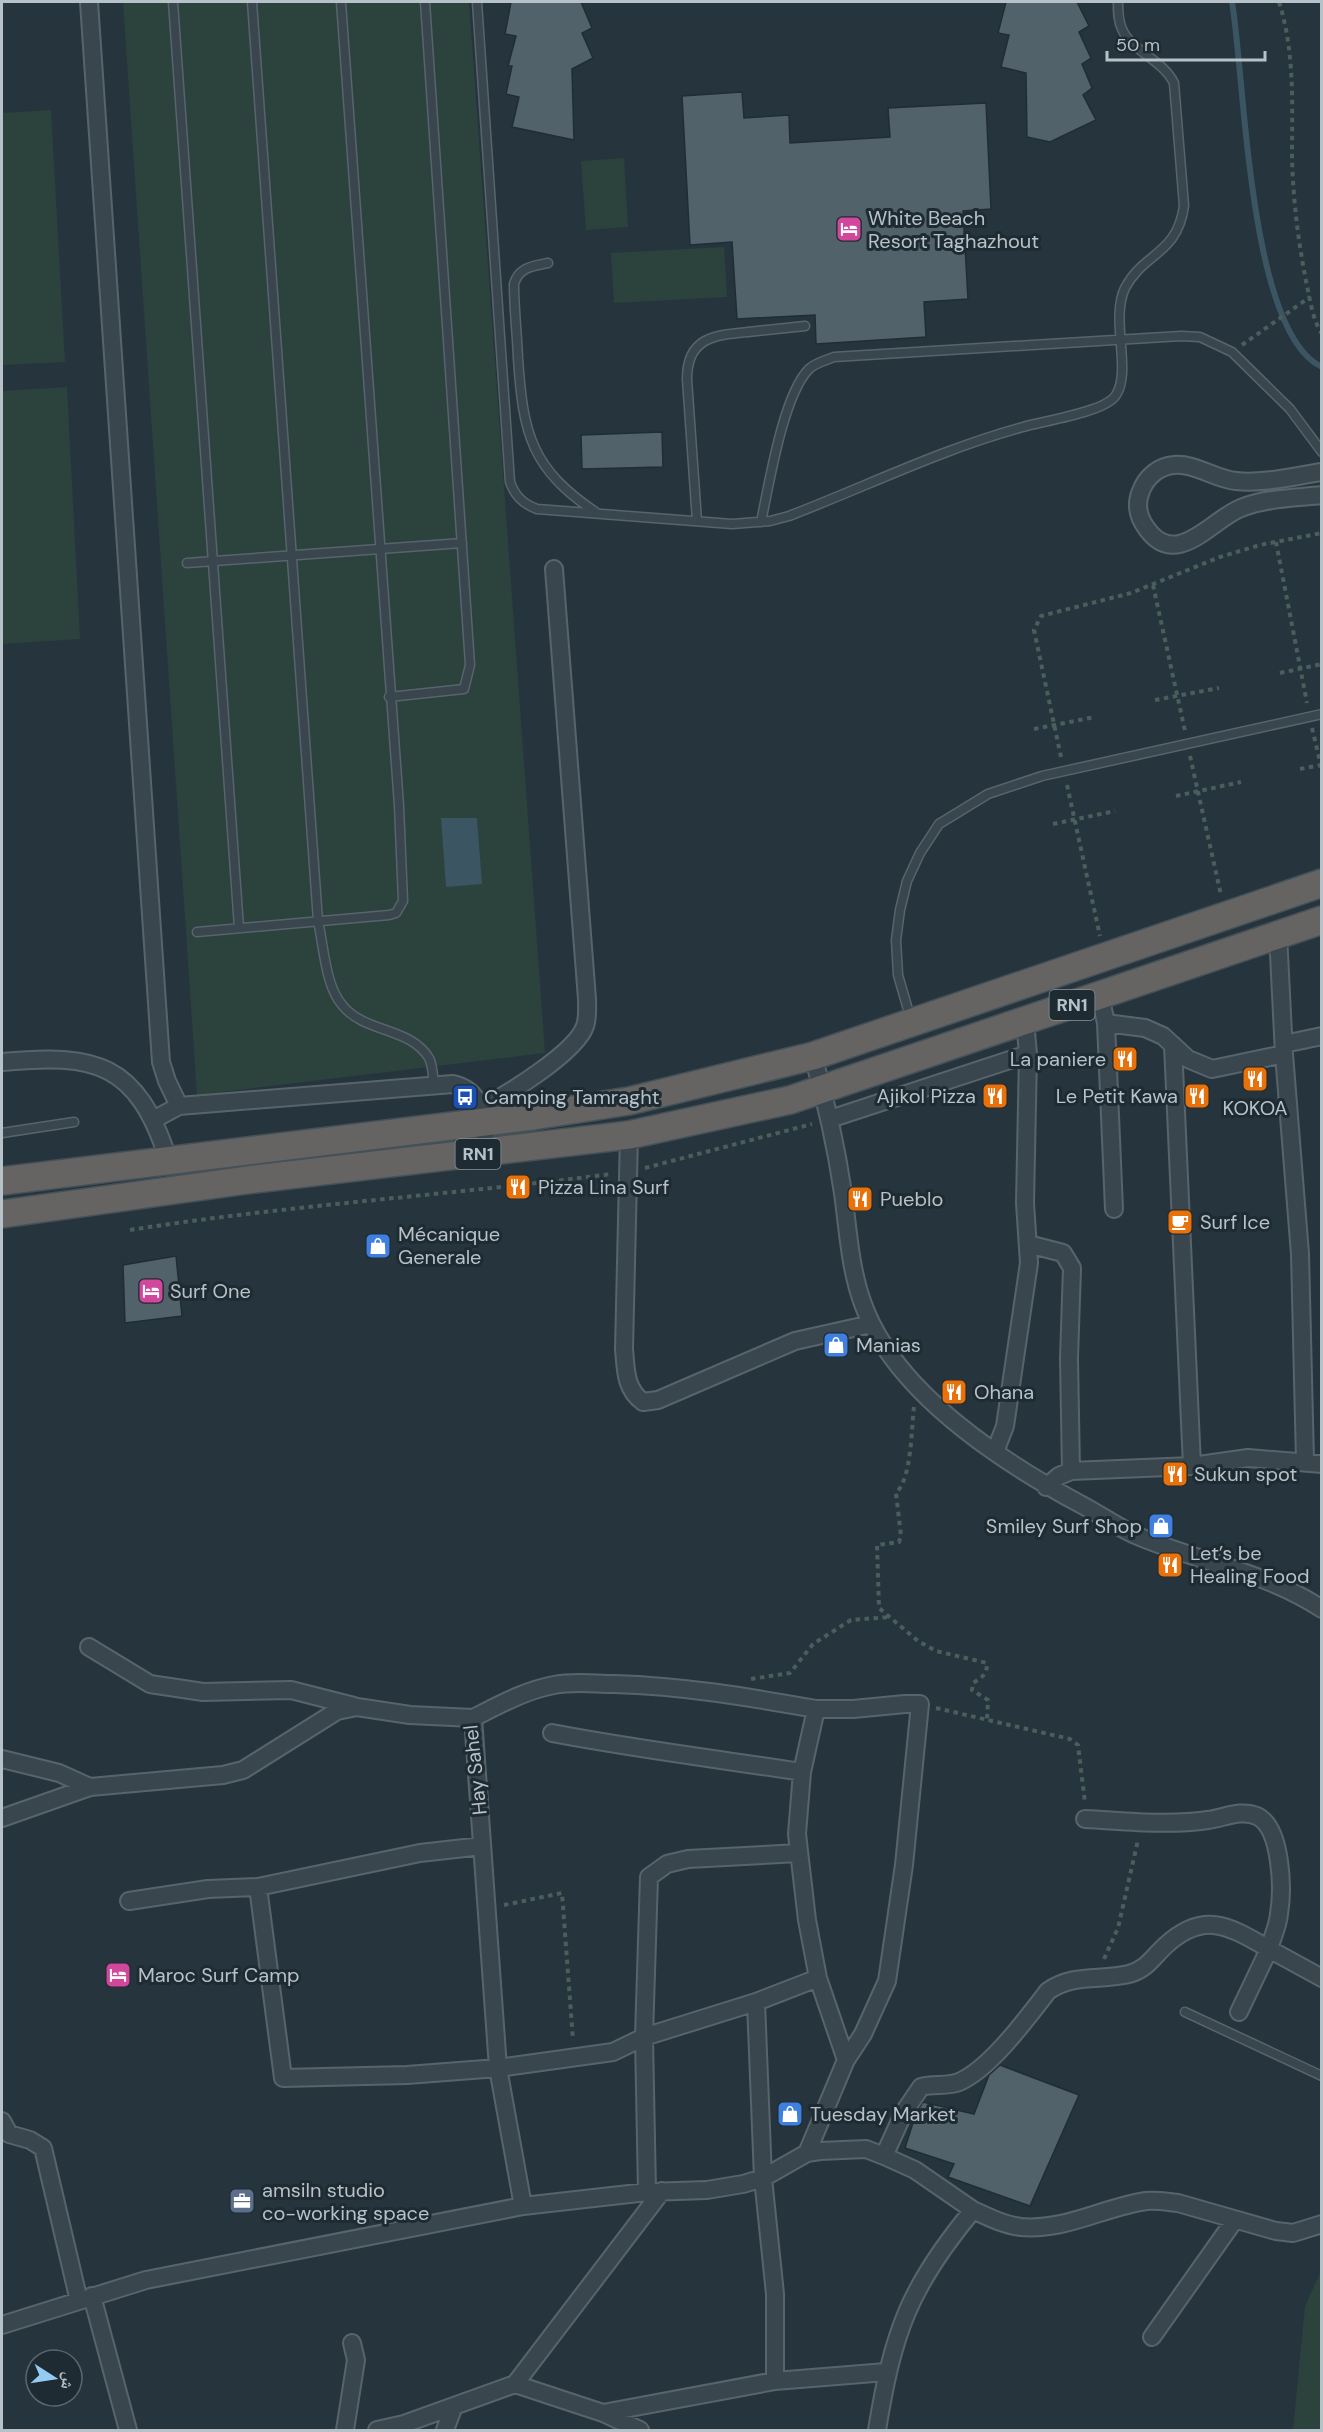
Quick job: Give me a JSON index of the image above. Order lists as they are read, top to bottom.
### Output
{
  "streets": {
    "highway": ["RN1"],
    "street": ["Hay Sahel"]
  },
  "places": {
    "hotel": ["White Beach Resort Taghazhout", "Surf One", "Maroc Surf Camp"],
    "restaurant": [
      "La paniere",
      "KOKOA",
      "Ajikol Pizza",
      "Le Petit Kawa",
      "Pizza Lina Surf",
      "Pueblo",
      "Ohana",
      "Sukun spot",
      "Let’s be Healing Food"
    ],
    "bus stop": ["Camping Tamraght"],
    "cafe": ["Surf Ice"],
    "shop": [
      "Mécanique Generale",
      "Manias",
      "Smiley Surf Shop",
      "Tuesday Market"
    ],
    "office": ["amsiln studio co-working space"]
  },
  "scale_bar": "50 m",
  "north": "right"
}
